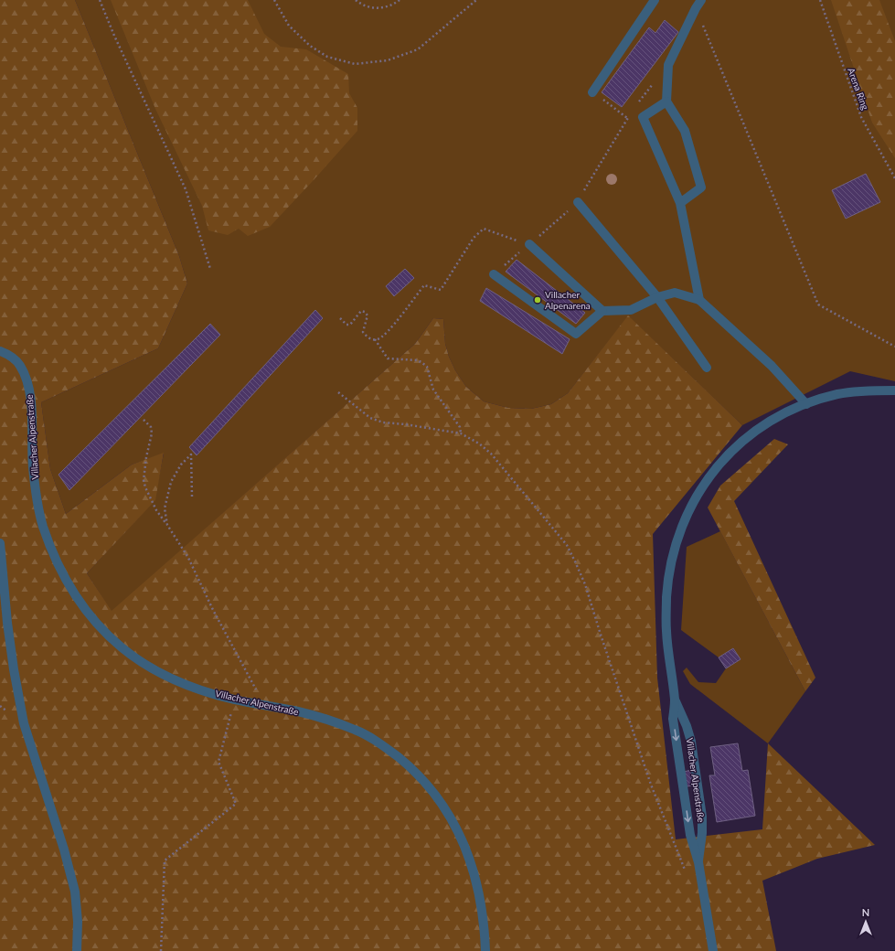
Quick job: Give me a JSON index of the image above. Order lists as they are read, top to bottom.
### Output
{
  "streets": {
    "street": ["Villacher Alpenstraße"],
    "path": ["Arena Ring"]
  },
  "places": ["Villacher Alpenarena"],
  "north": "top"
}
